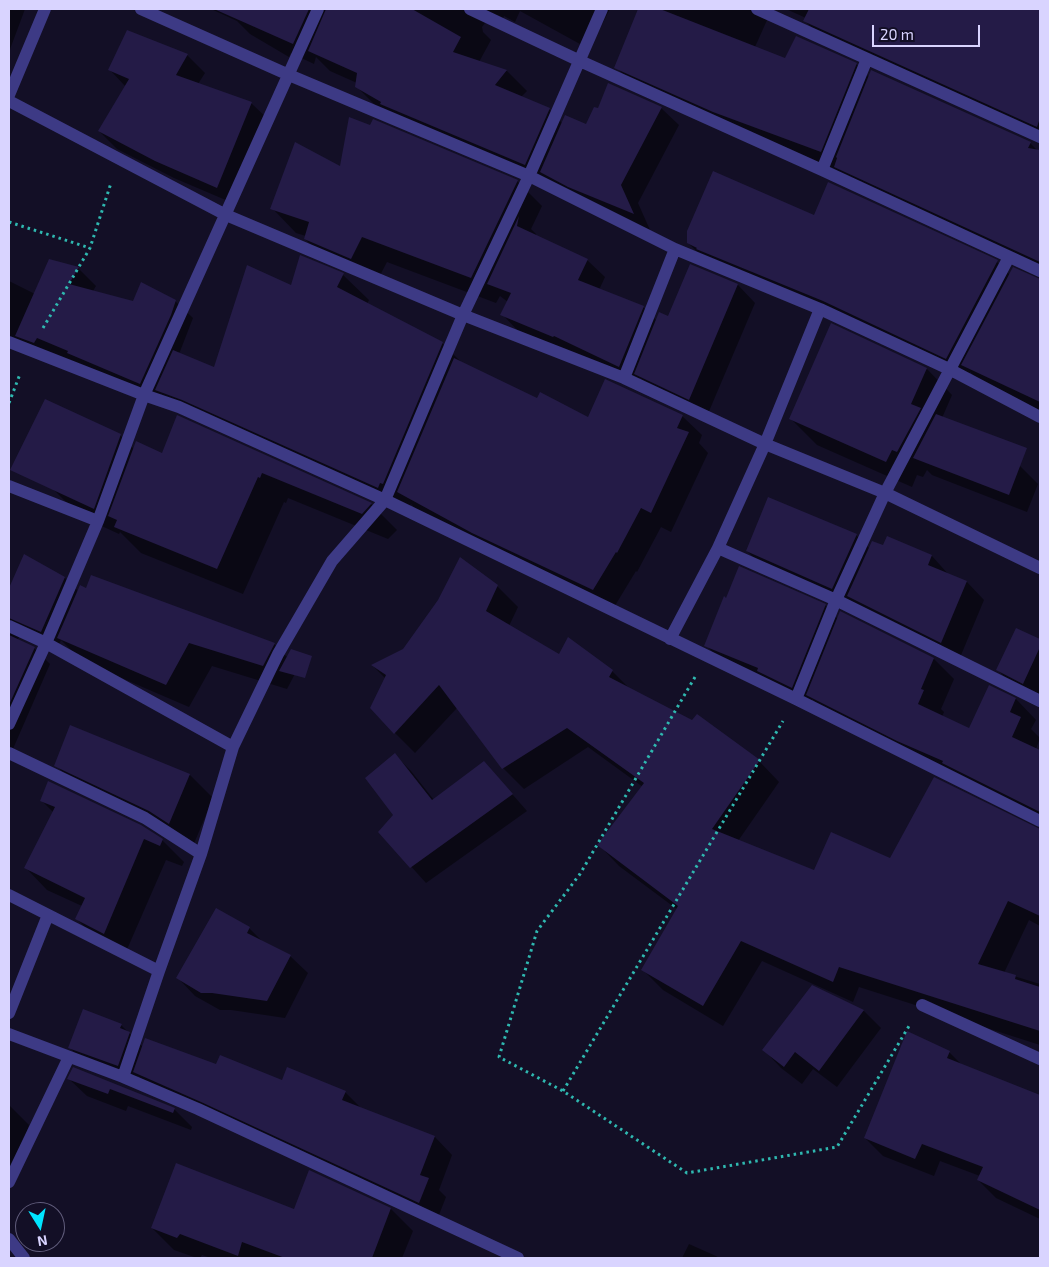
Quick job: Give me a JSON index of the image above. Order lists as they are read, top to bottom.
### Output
{
  "scale_bar": "20 m",
  "north": "bottom"
}
